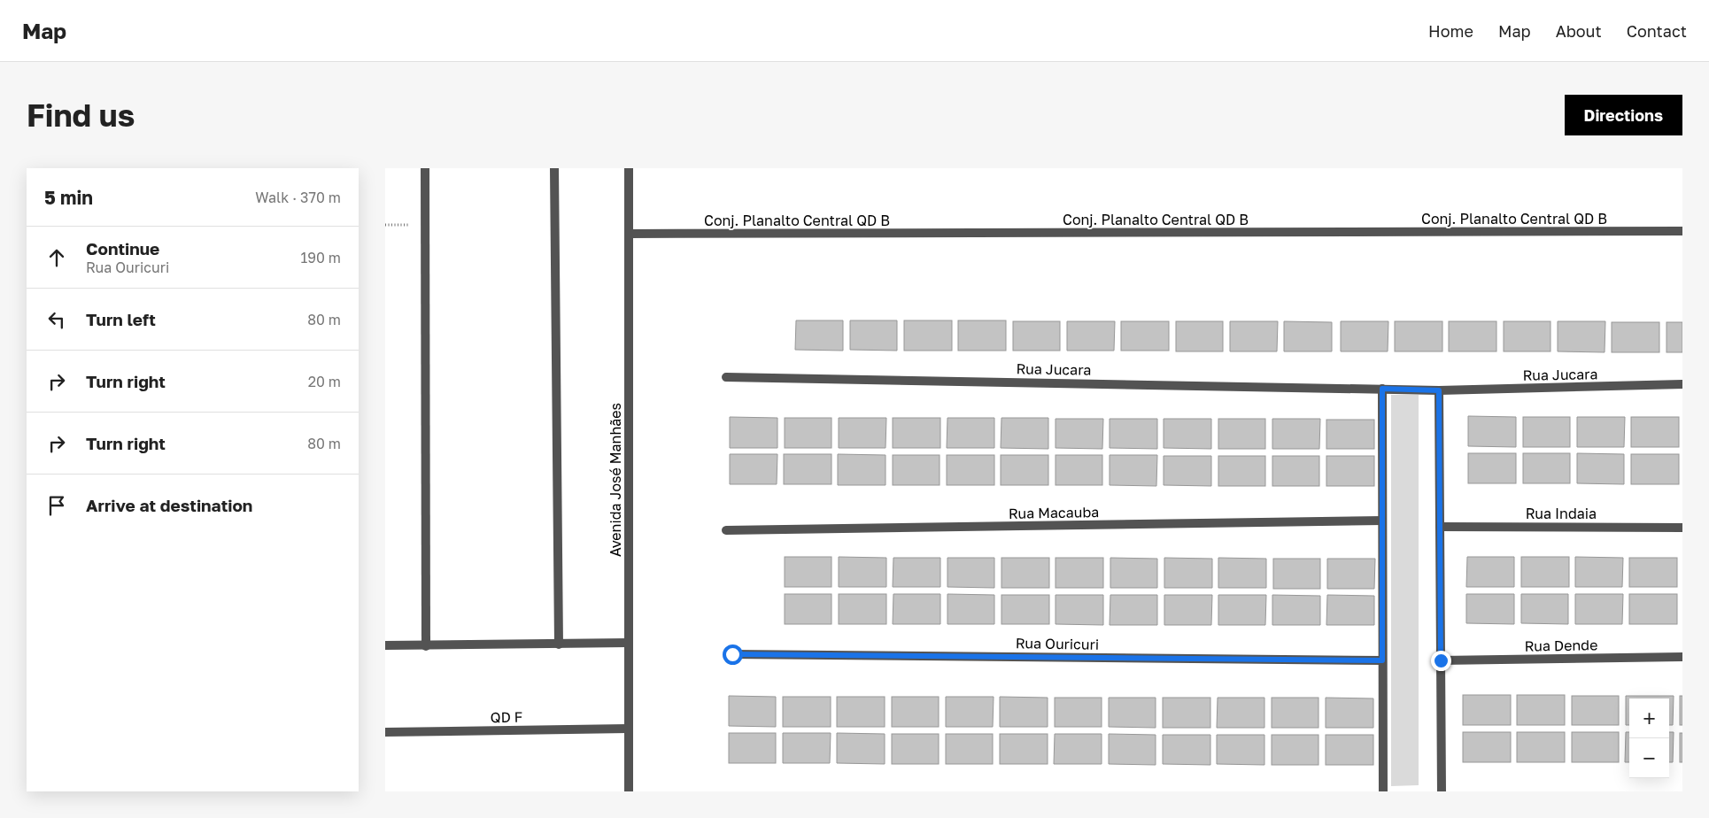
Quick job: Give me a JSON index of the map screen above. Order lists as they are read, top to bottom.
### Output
{
  "streets": {
    "street": [
      "Conj. Planalto Central QD B",
      "Rua Jucara",
      "Avenida José Manhães",
      "Rua Macauba",
      "Rua Indaia",
      "Rua Ouricuri",
      "Rua Dende",
      "QD F"
    ]
  },
  "crossings": [
    ["Conj. Planalto Central QD B", "Avenida José Manhães"],
    ["Avenida José Manhães", "QD F"]
  ],
  "page": {
    "header": "Map",
    "nav": [
      "Home",
      "Map",
      "About",
      "Contact"
    ],
    "buttons": "Directions",
    "title": "Find us",
    "heading": ["5 min", "Walk · 370 m"],
    "list": [
      ["Continue", "Rua Ouricuri", "190 m"],
      ["Turn left", "80 m"],
      ["Turn right", "20 m"],
      ["Turn right", "80 m"],
      "Arrive at destination"
    ],
    "map_buttons": ["+", "−"]
  }
}
